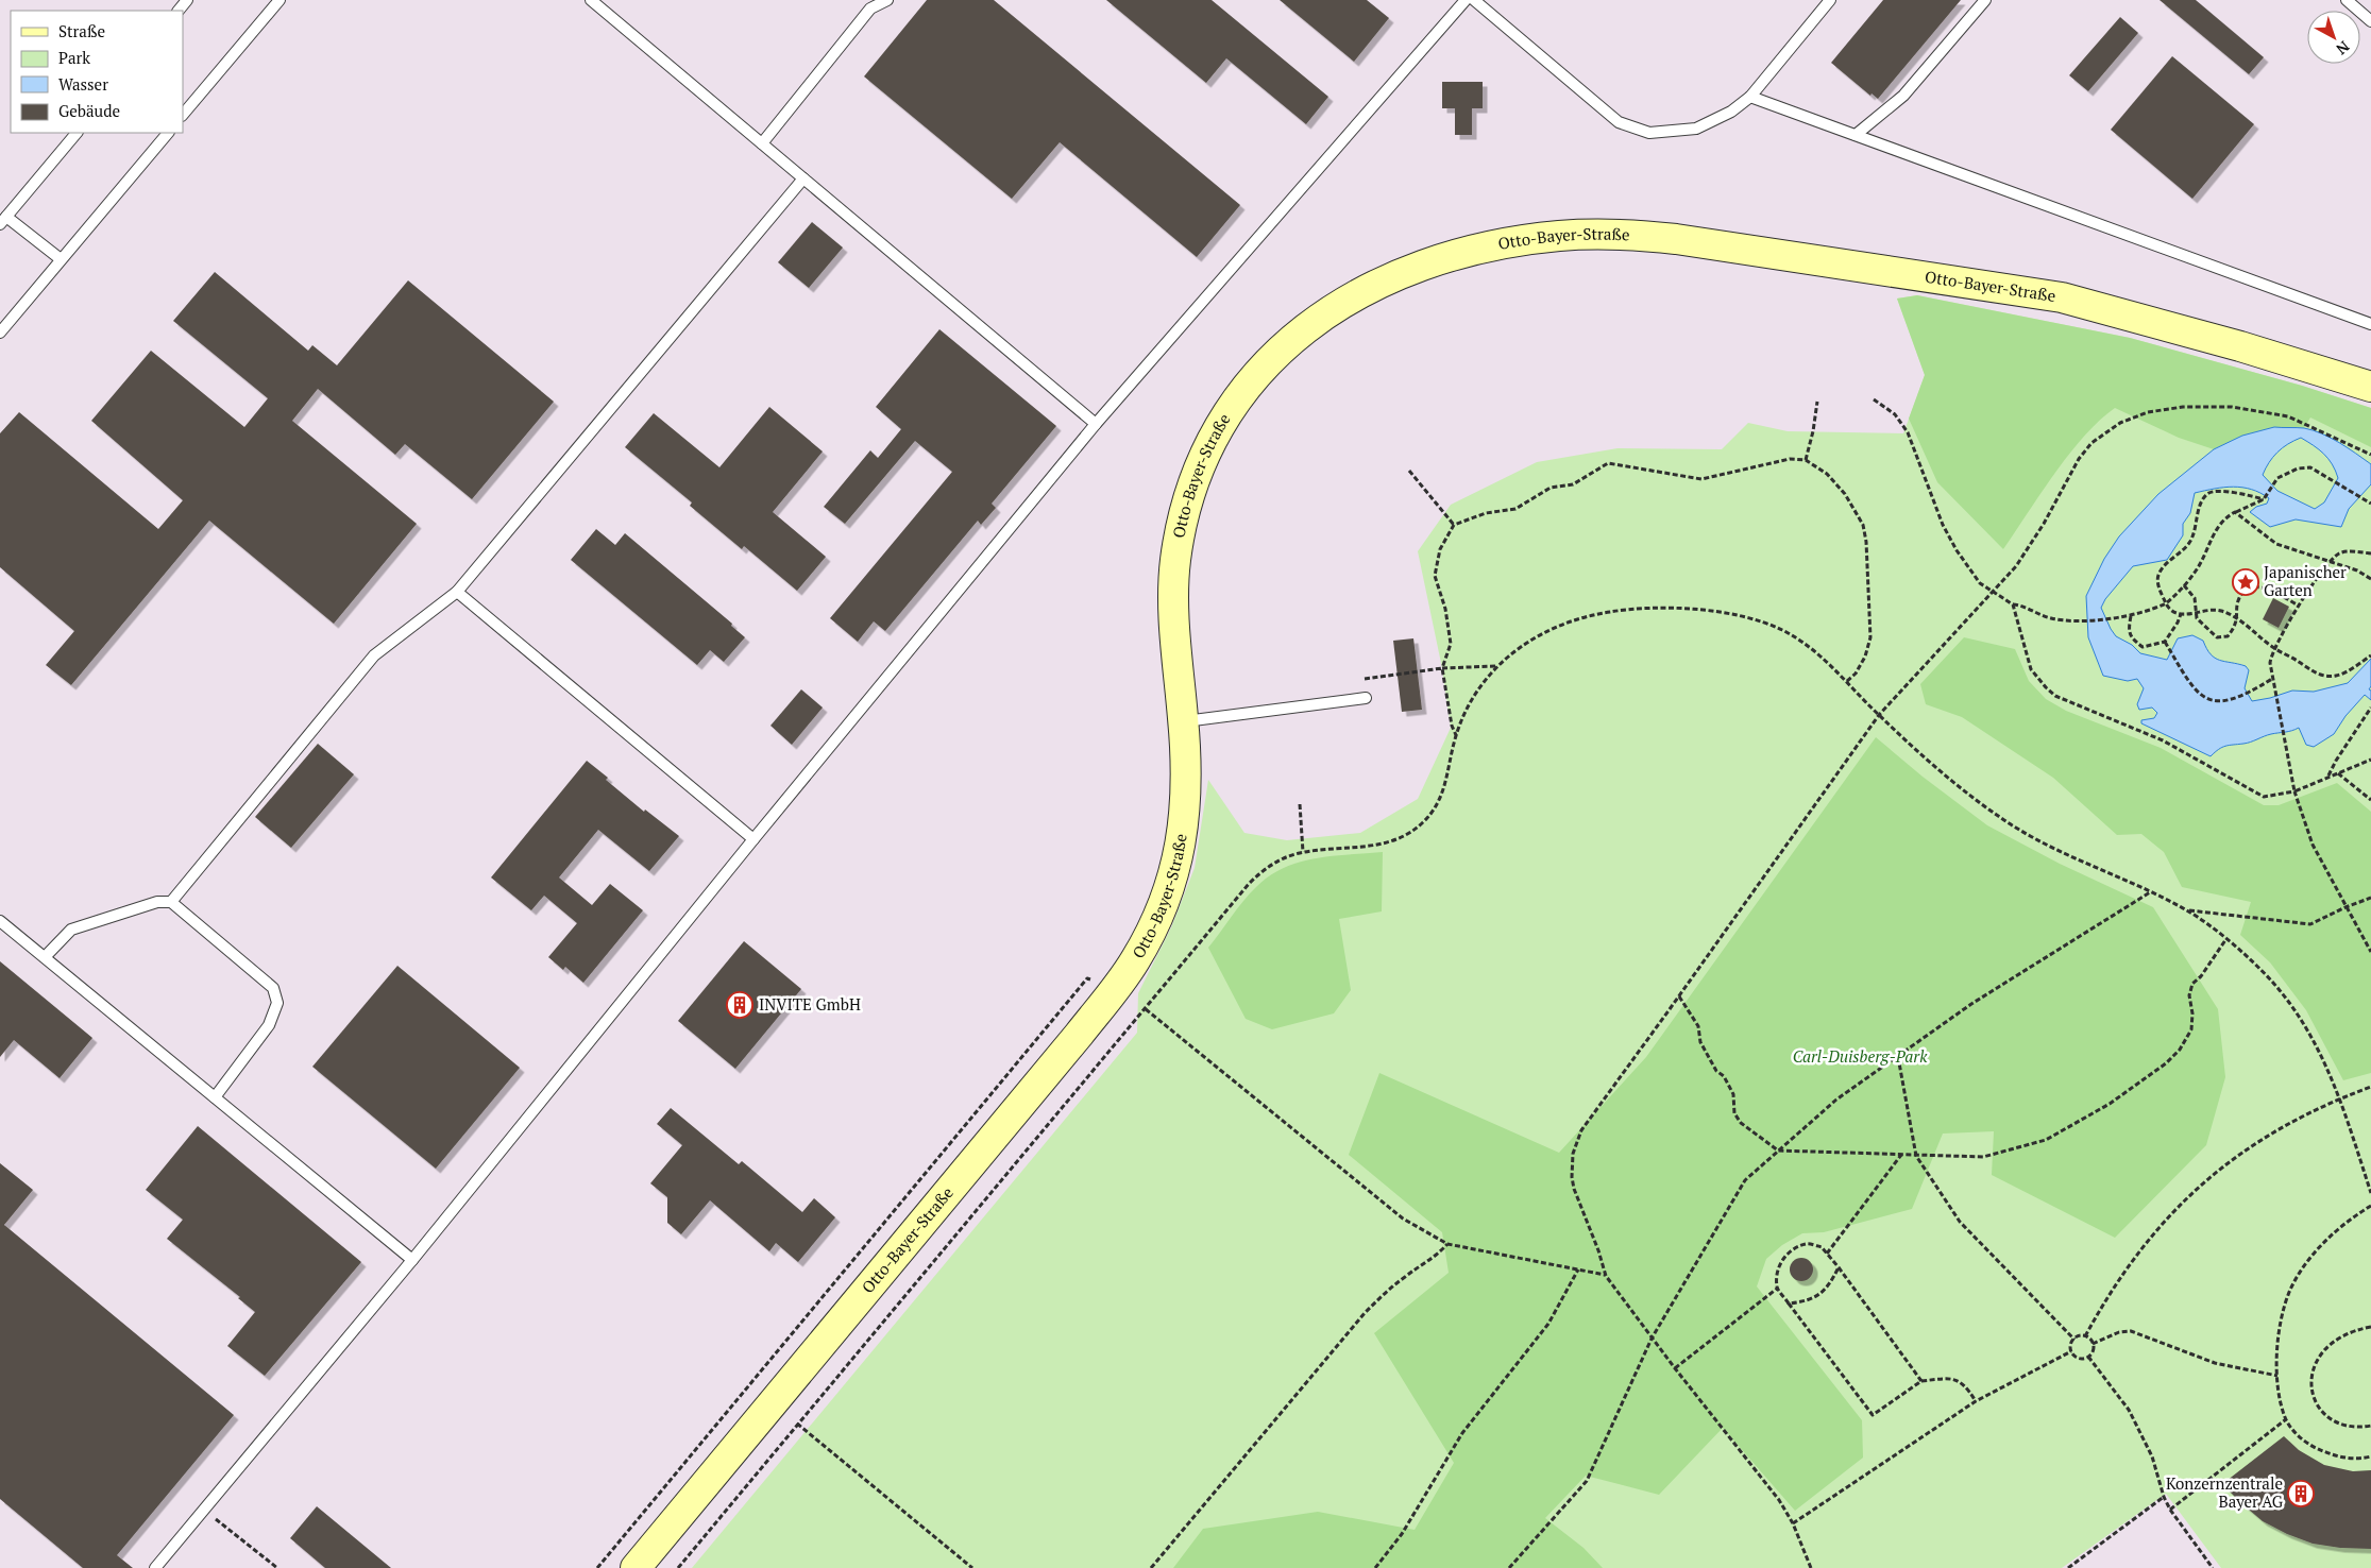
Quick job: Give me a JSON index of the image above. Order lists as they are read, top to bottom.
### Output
{
  "streets": {
    "street": ["Otto-Bayer-Straße"]
  },
  "parks": ["Carl-Duisberg-Park"],
  "places": {
    "place": ["Japanischer Garten"],
    "building": ["INVITE GmbH", "Konzernzentrale Bayer AG"]
  },
  "legend": [
    "Straße",
    "Park",
    "Wasser",
    "Gebäude"
  ],
  "north": "bottom right"
}
